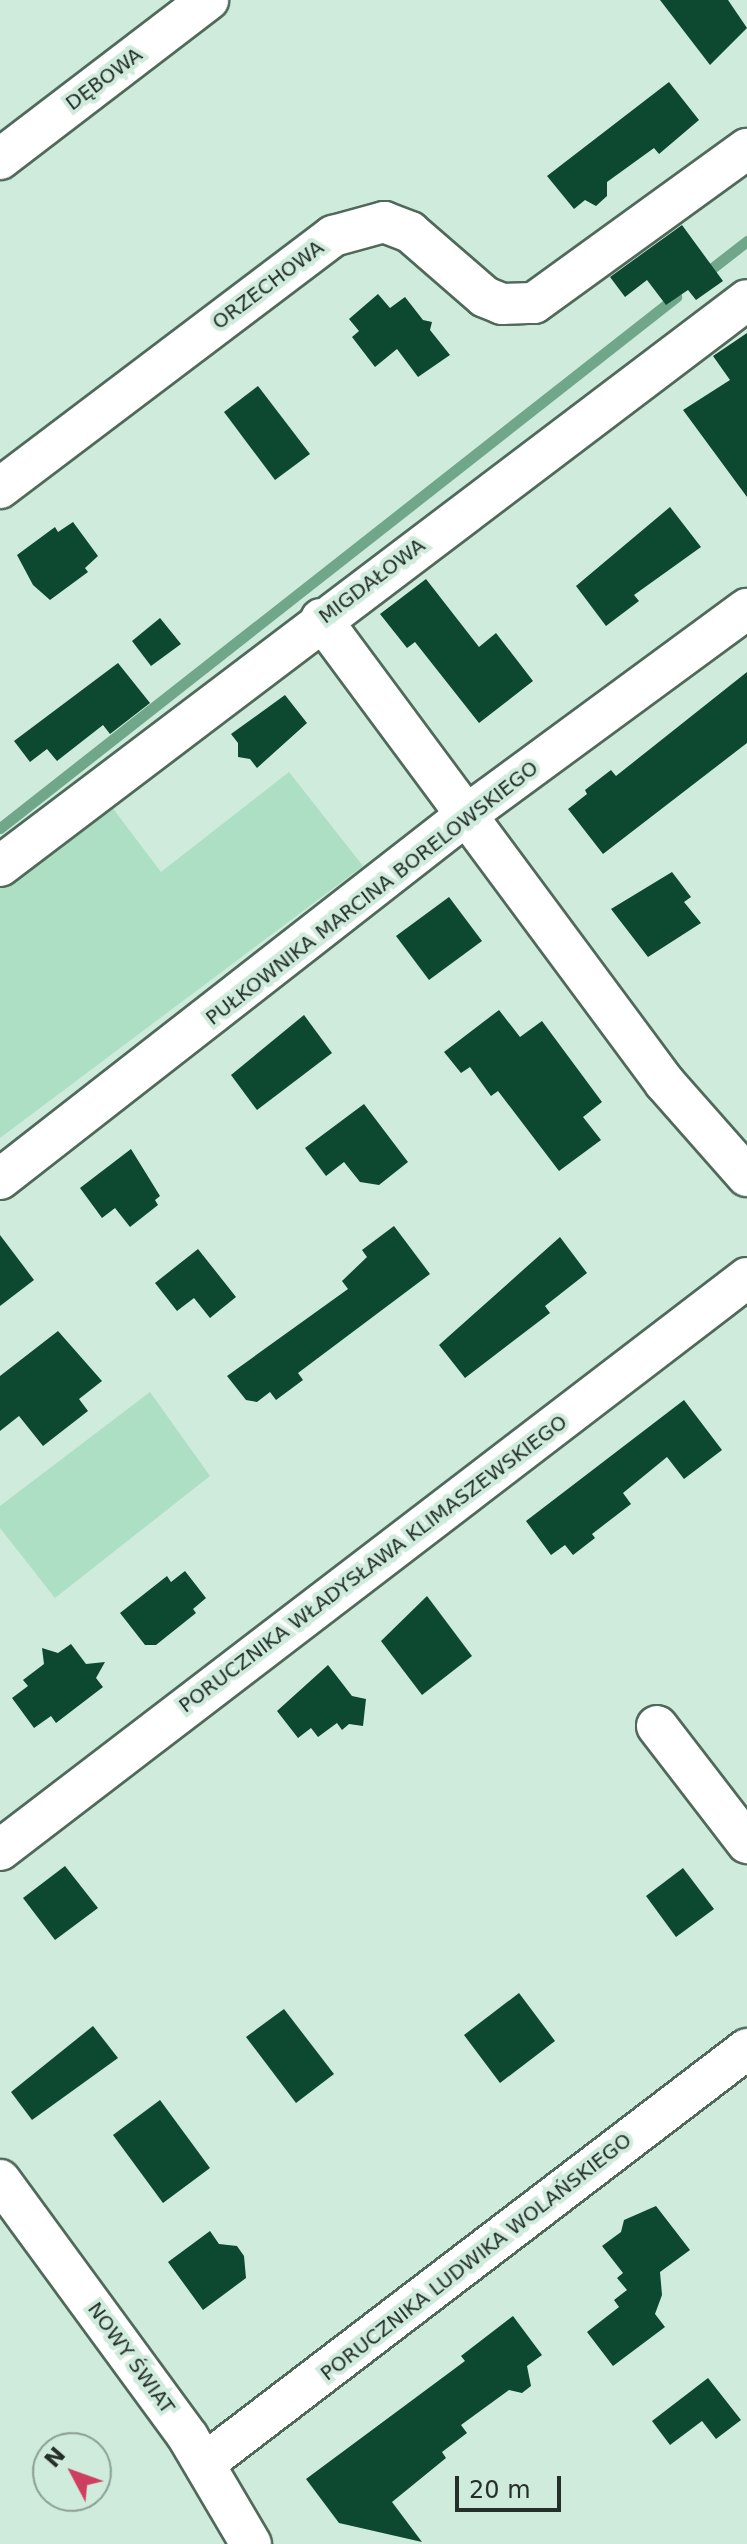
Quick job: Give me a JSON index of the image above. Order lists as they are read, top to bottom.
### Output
{
  "streets": {
    "street": [
      "DĘBOWA",
      "ORZECHOWA",
      "MIGDAŁOWA",
      "PUŁKOWNIKA MARCINA BORELOWSKIEGO",
      "PORUCZNIKA WŁADYSŁAWA KLIMASZEWSKIEGO",
      "PORUCZNIKA LUDWIKA WOLAŃSKIEGO",
      "NOWY ŚWIAT"
    ]
  },
  "crossings": [
    ["PORUCZNIKA LUDWIKA WOLAŃSKIEGO", "NOWY ŚWIAT"]
  ],
  "scale_bar": "20 m",
  "north": "top left"
}
